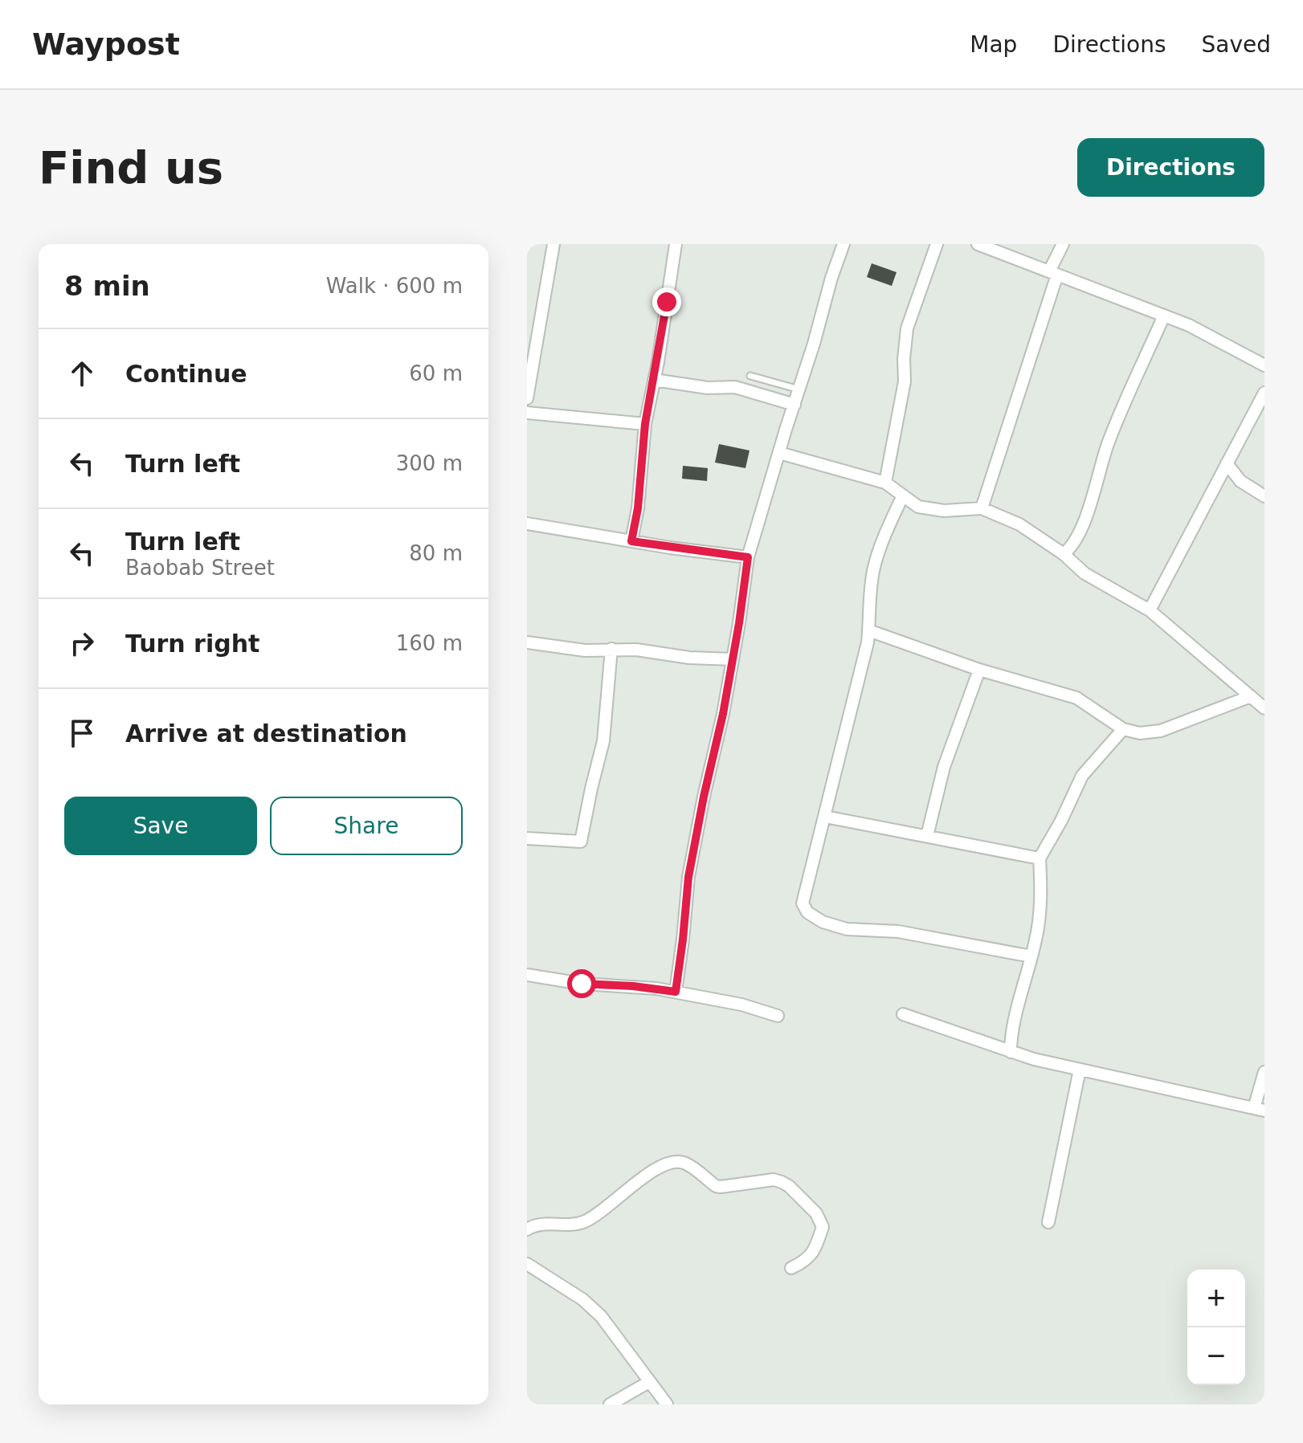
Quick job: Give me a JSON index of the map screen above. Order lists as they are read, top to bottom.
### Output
{
  "page": {
    "header": "Waypost",
    "nav": ["Map", "Directions", "Saved"],
    "buttons": [
      "Directions",
      ["Save", "Share"]
    ],
    "title": "Find us",
    "heading": ["8 min", "Walk · 600 m"],
    "list": [
      ["Continue", "60 m"],
      ["Turn left", "300 m"],
      ["Turn left", "Baobab Street", "80 m"],
      ["Turn right", "160 m"],
      "Arrive at destination"
    ],
    "map_buttons": ["+", "−"]
  }
}
